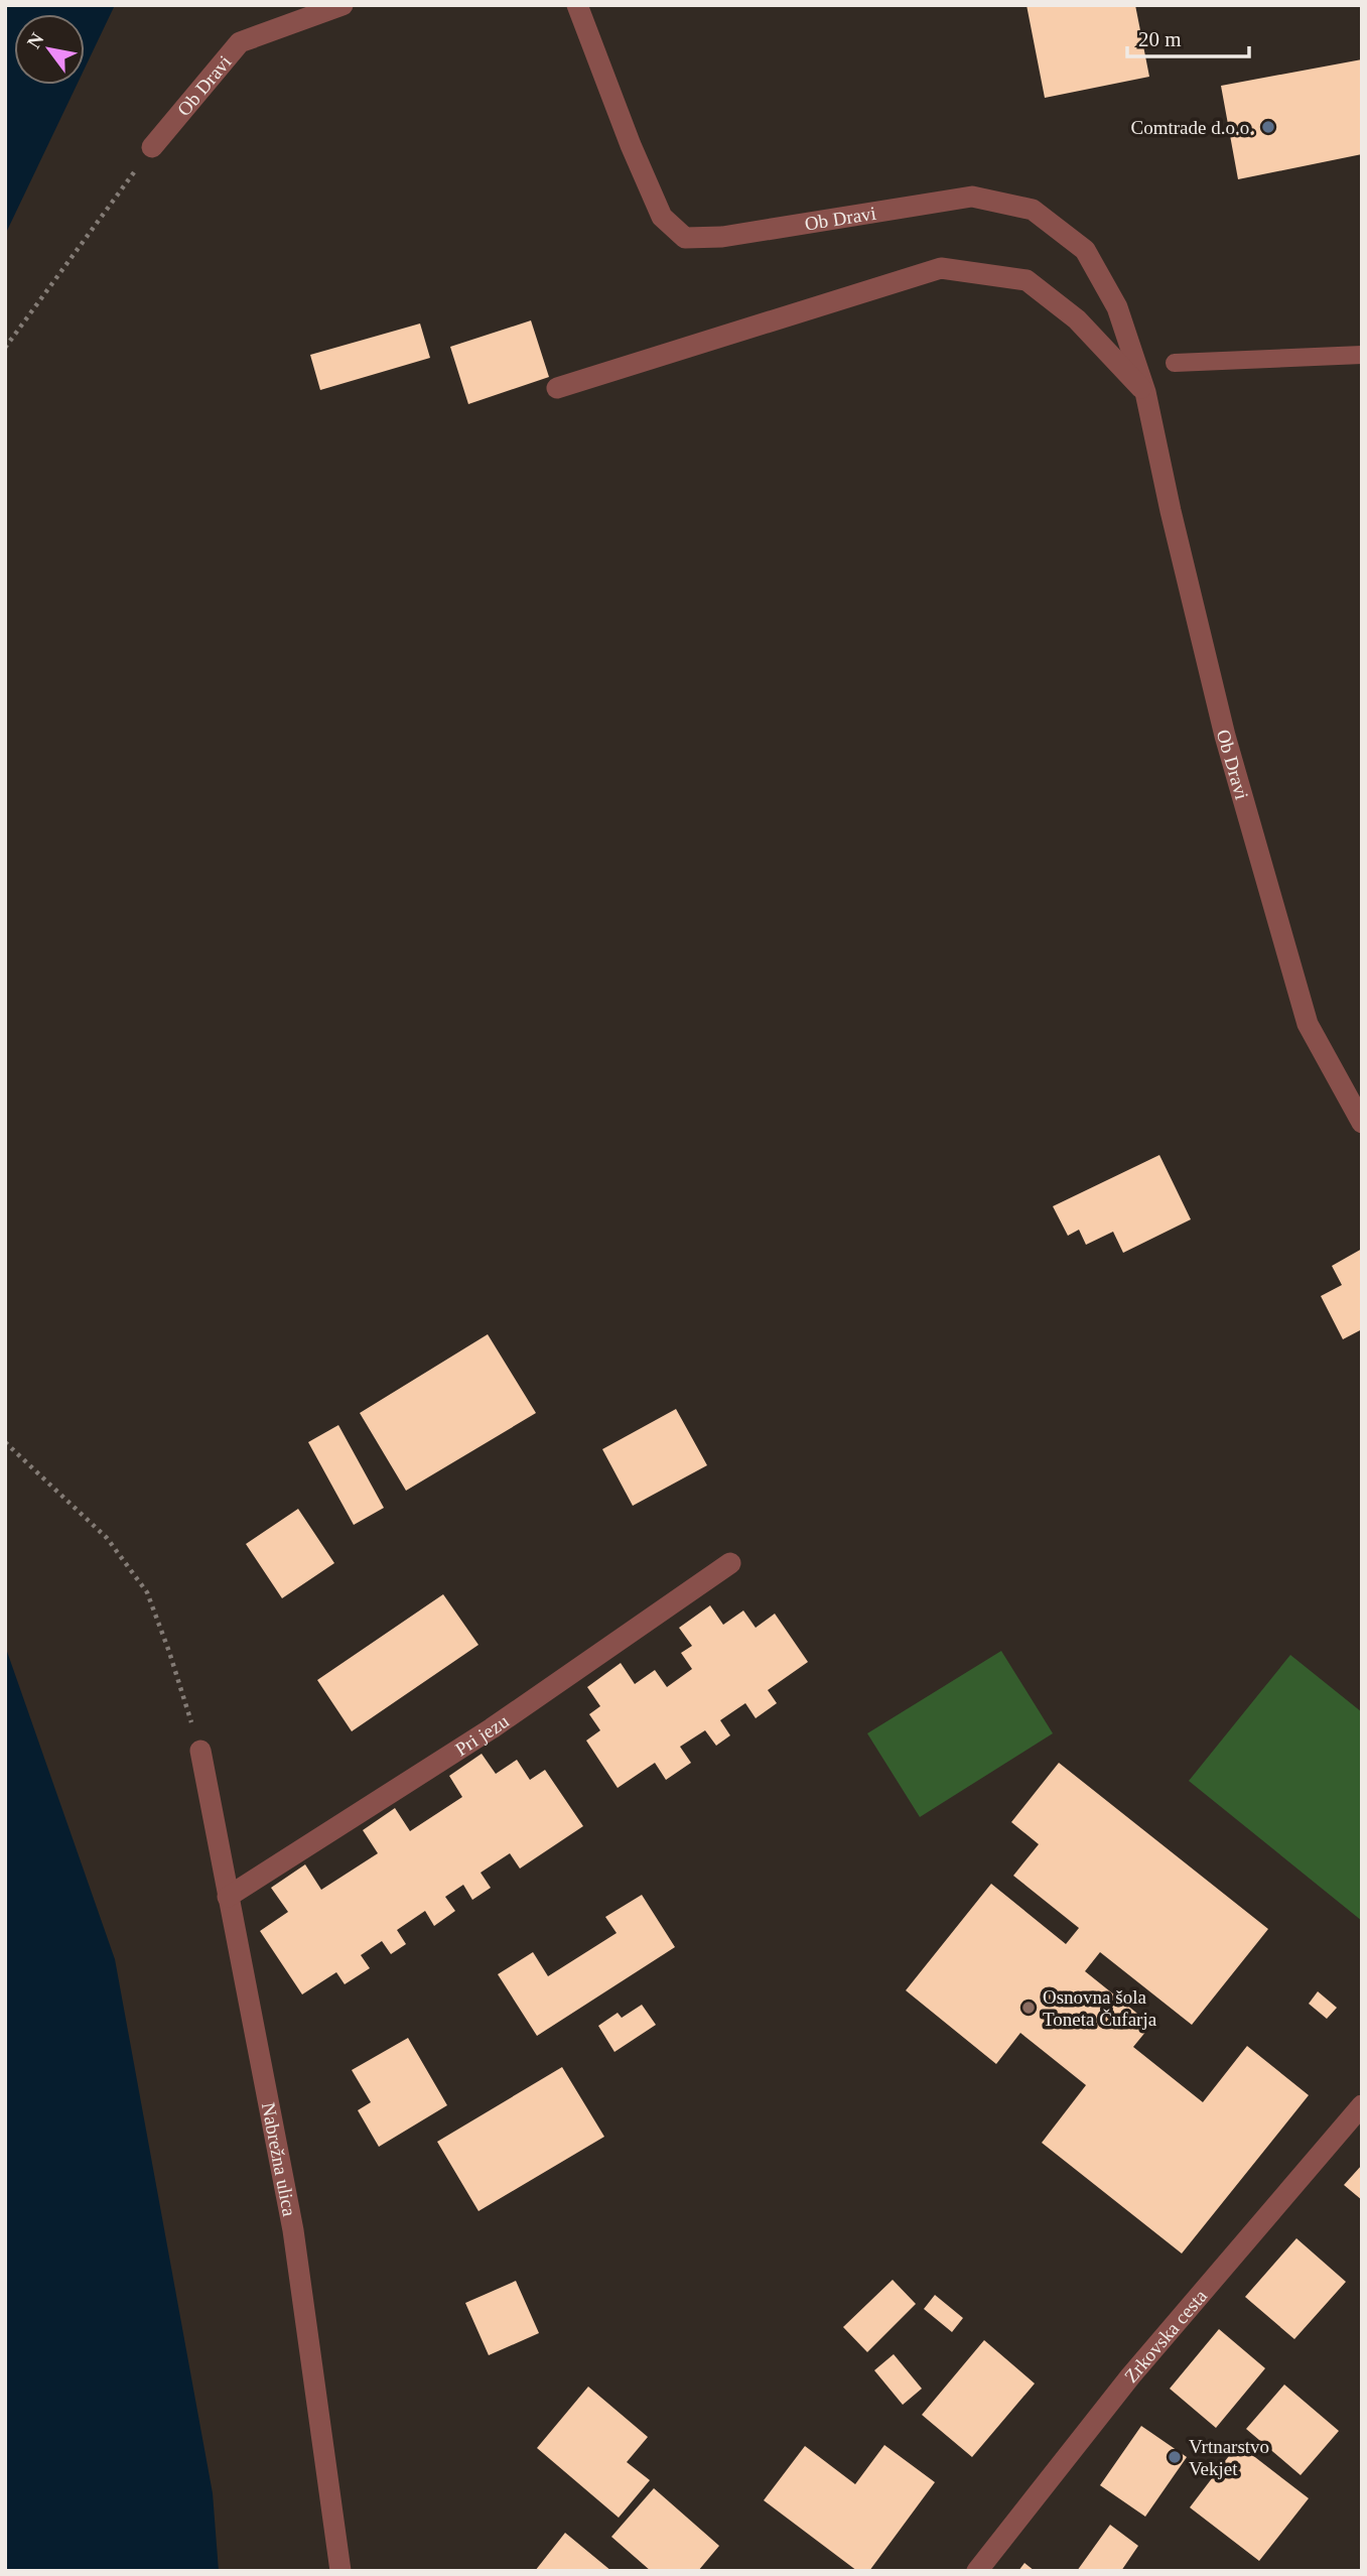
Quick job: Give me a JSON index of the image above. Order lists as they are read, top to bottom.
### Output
{
  "streets": {
    "street": [
      "Ob Dravi",
      "Pri jezu",
      "Nabrežna ulica",
      "Zrkovska cesta"
    ]
  },
  "crossings": [
    ["Pri jezu", "Nabrežna ulica"]
  ],
  "places": ["Comtrade d.o.o.", "Osnovna šola Toneta Čufarja", "Vrtnarstvo Vekjet"],
  "scale_bar": "20 m",
  "north": "top left"
}
